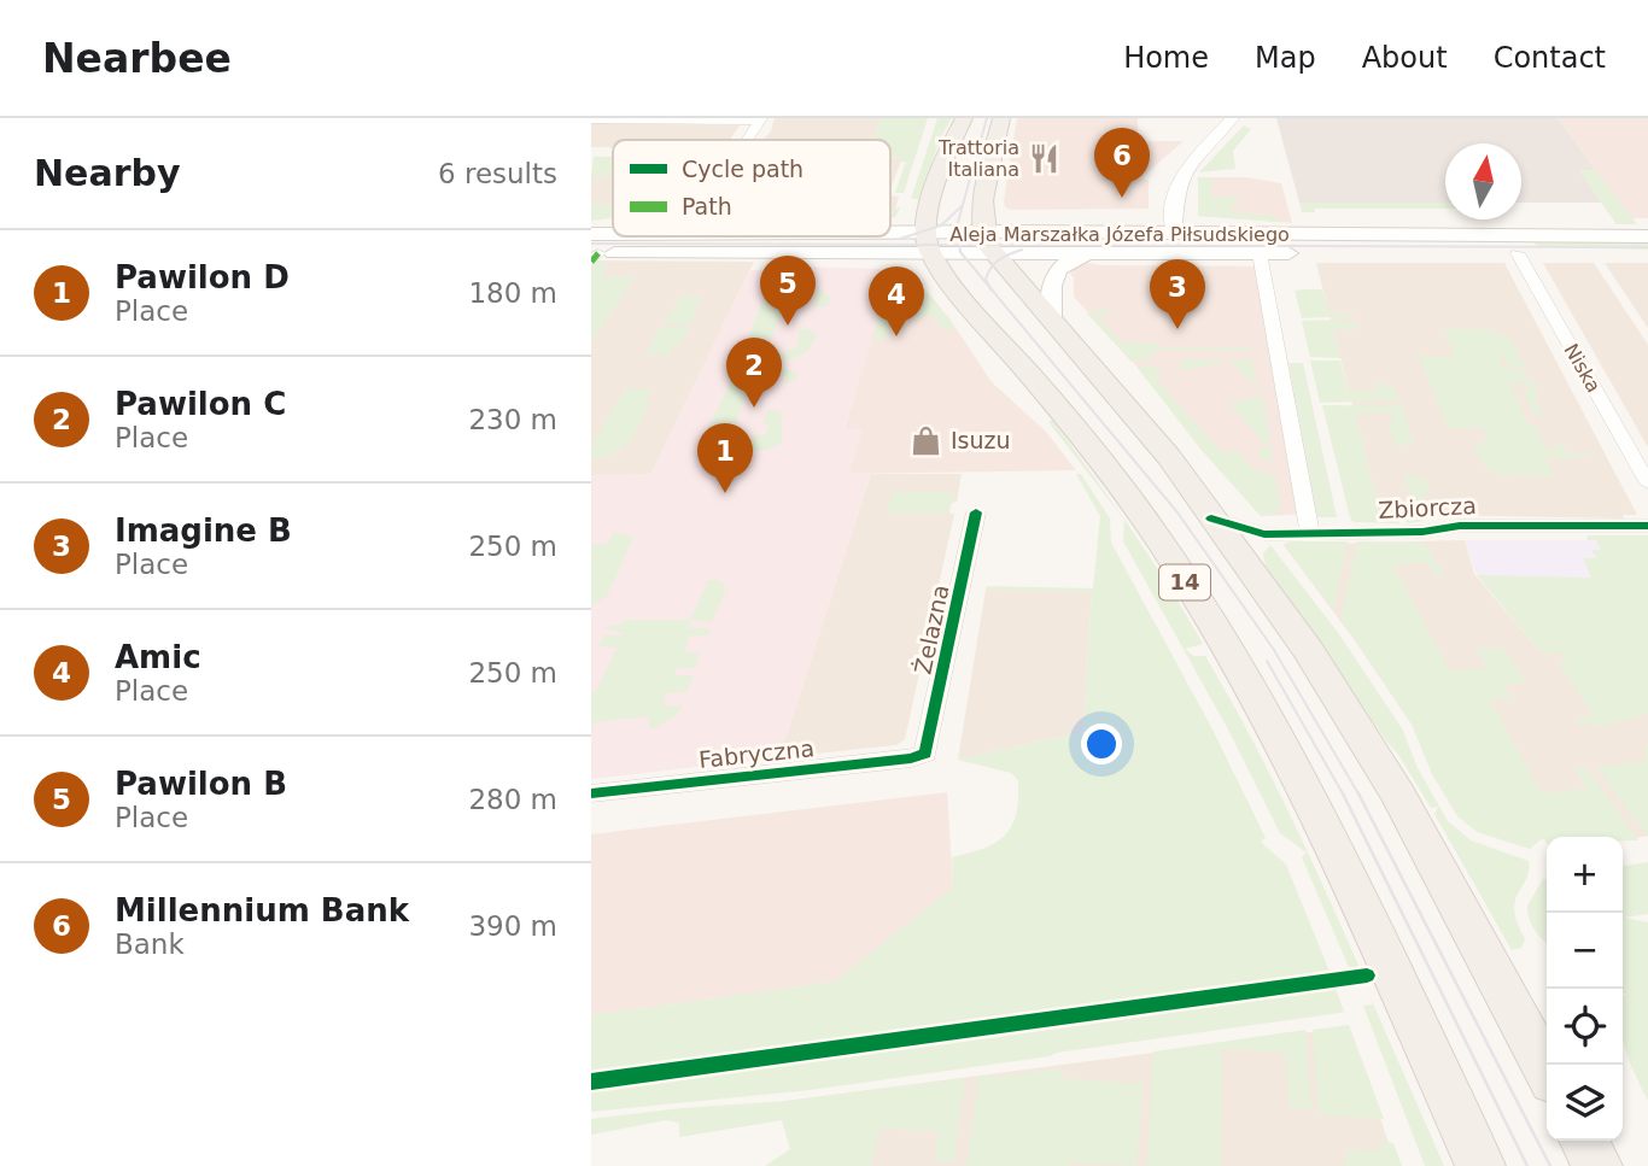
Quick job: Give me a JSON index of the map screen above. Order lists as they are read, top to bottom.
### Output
{
  "streets": {
    "main road": ["Aleja Marszałka Józefa Piłsudskiego", "14"],
    "street": [
      "Niska",
      "Zbiorcza",
      "Żelazna",
      "Fabryczna"
    ]
  },
  "crossings": [
    ["Aleja Marszałka Józefa Piłsudskiego", "Niska"],
    ["Aleja Marszałka Józefa Piłsudskiego", "14"],
    ["Zbiorcza", "14"],
    ["Żelazna", "Fabryczna"]
  ],
  "places": {
    "restaurant": ["Trattoria Italiana"],
    "shop": ["Isuzu"]
  },
  "legend": ["Cycle path", "Path"],
  "north": "top",
  "page": {
    "header": "Nearbee",
    "nav": [
      "Home",
      "Map",
      "About",
      "Contact"
    ],
    "heading": ["Nearby", "6 results"],
    "pins": [
      "6",
      "5",
      "3",
      "4",
      "2",
      "1"
    ],
    "list": [
      {
        "mark": "1",
        "name": "Pawilon D",
        "note": "Place",
        "value": "180 m"
      },
      {
        "mark": "2",
        "name": "Pawilon C",
        "note": "Place",
        "value": "230 m"
      },
      {
        "mark": "3",
        "name": "Imagine B",
        "note": "Place",
        "value": "250 m"
      },
      {
        "mark": "4",
        "name": "Amic",
        "note": "Place",
        "value": "250 m"
      },
      {
        "mark": "5",
        "name": "Pawilon B",
        "note": "Place",
        "value": "280 m"
      },
      {
        "mark": "6",
        "name": "Millennium Bank",
        "note": "Bank",
        "value": "390 m"
      }
    ],
    "map_buttons": ["+", "−"]
  }
}
